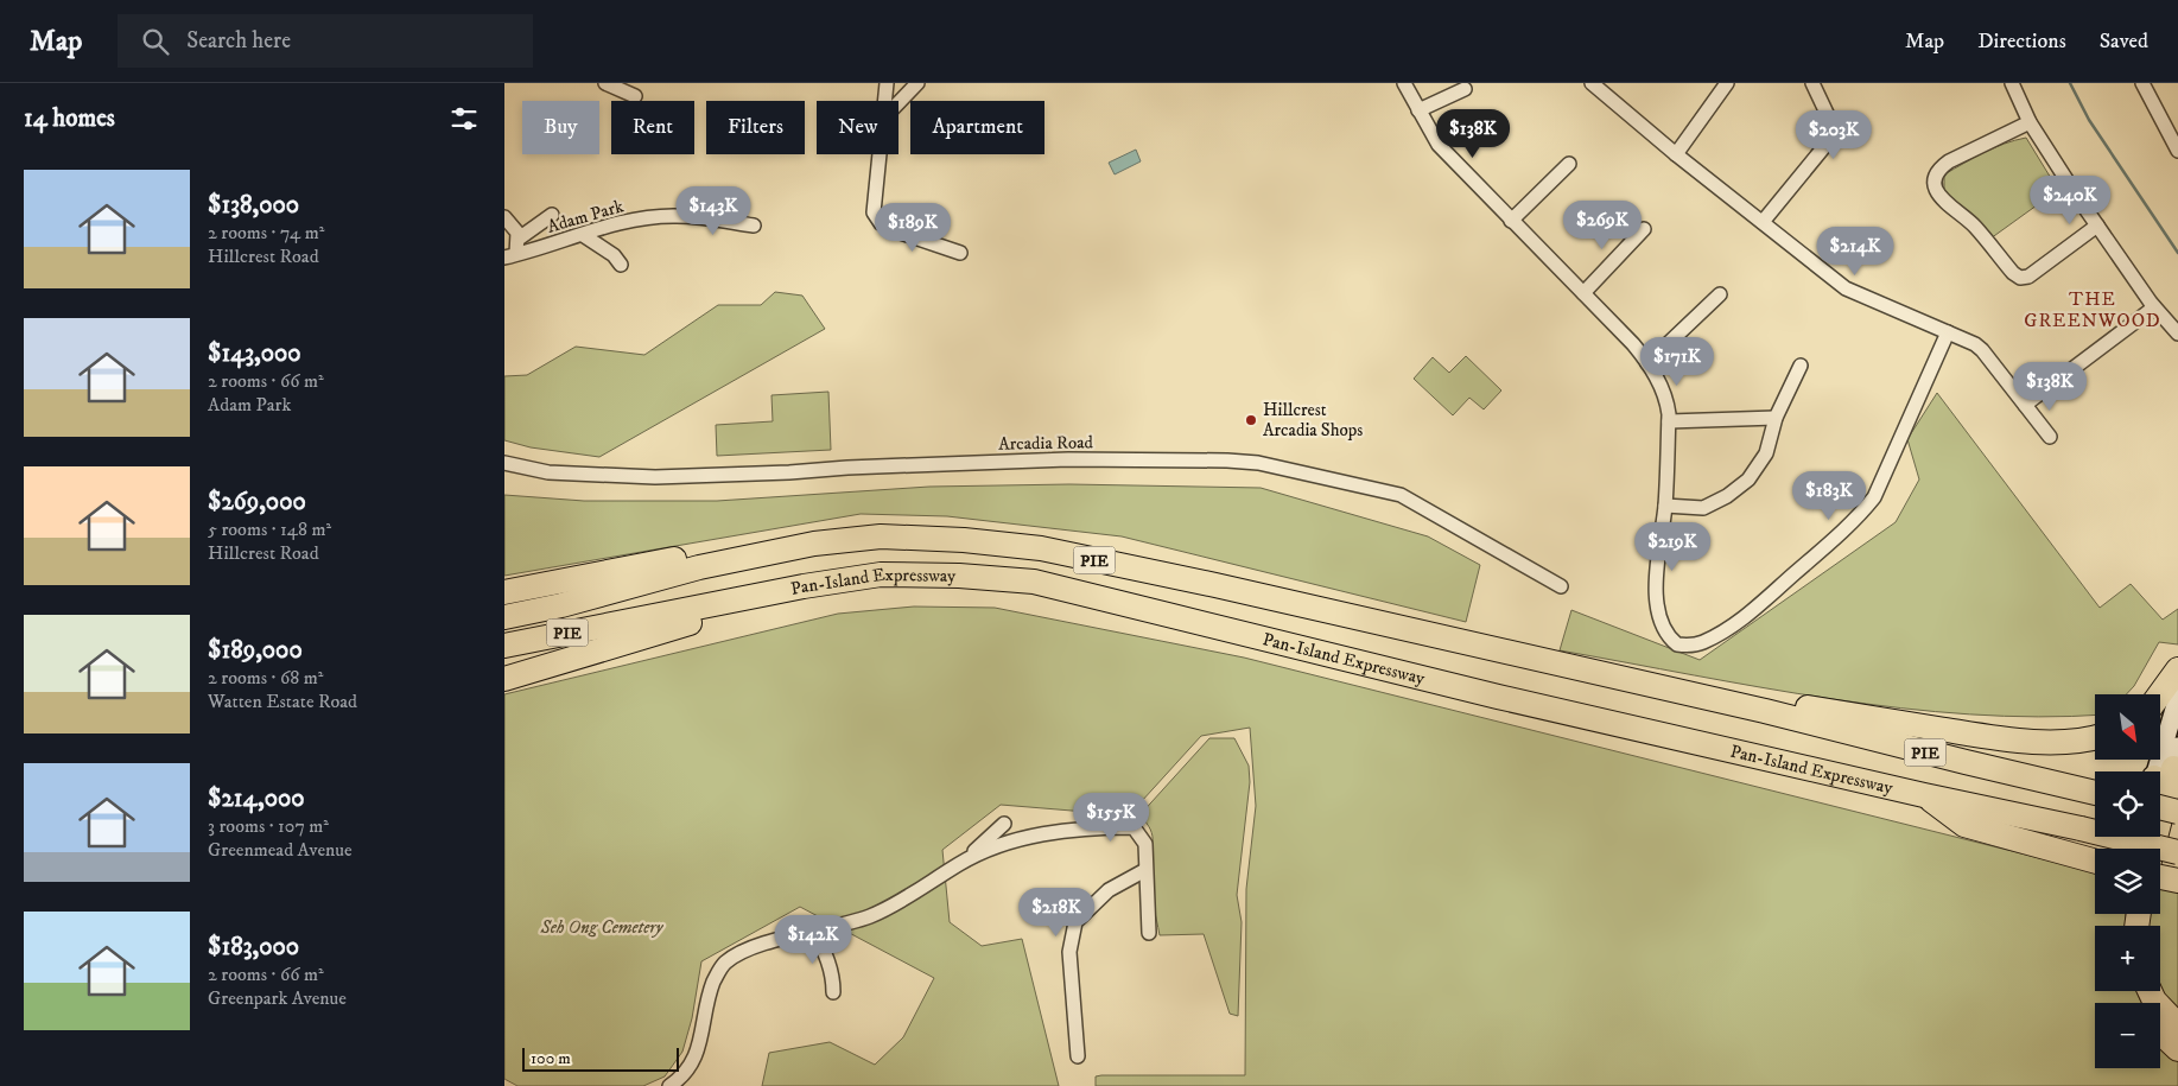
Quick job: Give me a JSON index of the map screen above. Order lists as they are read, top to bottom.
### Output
{
  "streets": {
    "highway": ["PIE", "Pan-Island Expressway"],
    "street": ["Adam Park", "Arcadia Road"]
  },
  "districts": ["THE GREENWOOD"],
  "parks": ["Seh Ong Cemetery"],
  "places": ["Hillcrest Arcadia Shops"],
  "scale_bar": "100 m",
  "north": "bottom right",
  "page": {
    "header": "Map",
    "search": "Search here",
    "nav": ["Map", "Directions", "Saved"],
    "heading": "14 homes",
    "chip": [
      "Buy",
      "Rent",
      "Filters",
      "New",
      "Apartment"
    ],
    "price": [
      "$138K",
      "$203K",
      "$240K",
      "$143K",
      "$269K",
      "$189K",
      "$214K",
      "$171K",
      "$138K",
      "$183K",
      "$219K",
      "$155K",
      "$218K",
      "$142K"
    ],
    "list": [
      {
        "name": "$138,000",
        "note": "2 rooms · 74 m² · Hillcrest Road"
      },
      {
        "name": "$143,000",
        "note": "2 rooms · 66 m² · Adam Park"
      },
      {
        "name": "$269,000",
        "note": "5 rooms · 148 m² · Hillcrest Road"
      },
      {
        "name": "$189,000",
        "note": "2 rooms · 68 m² · Watten Estate Road"
      },
      {
        "name": "$214,000",
        "note": "3 rooms · 107 m² · Greenmead Avenue"
      },
      {
        "name": "$183,000",
        "note": "2 rooms · 66 m² · Greenpark Avenue"
      }
    ],
    "map_buttons": ["+", "−"],
    "scale": "100 m"
  }
}
